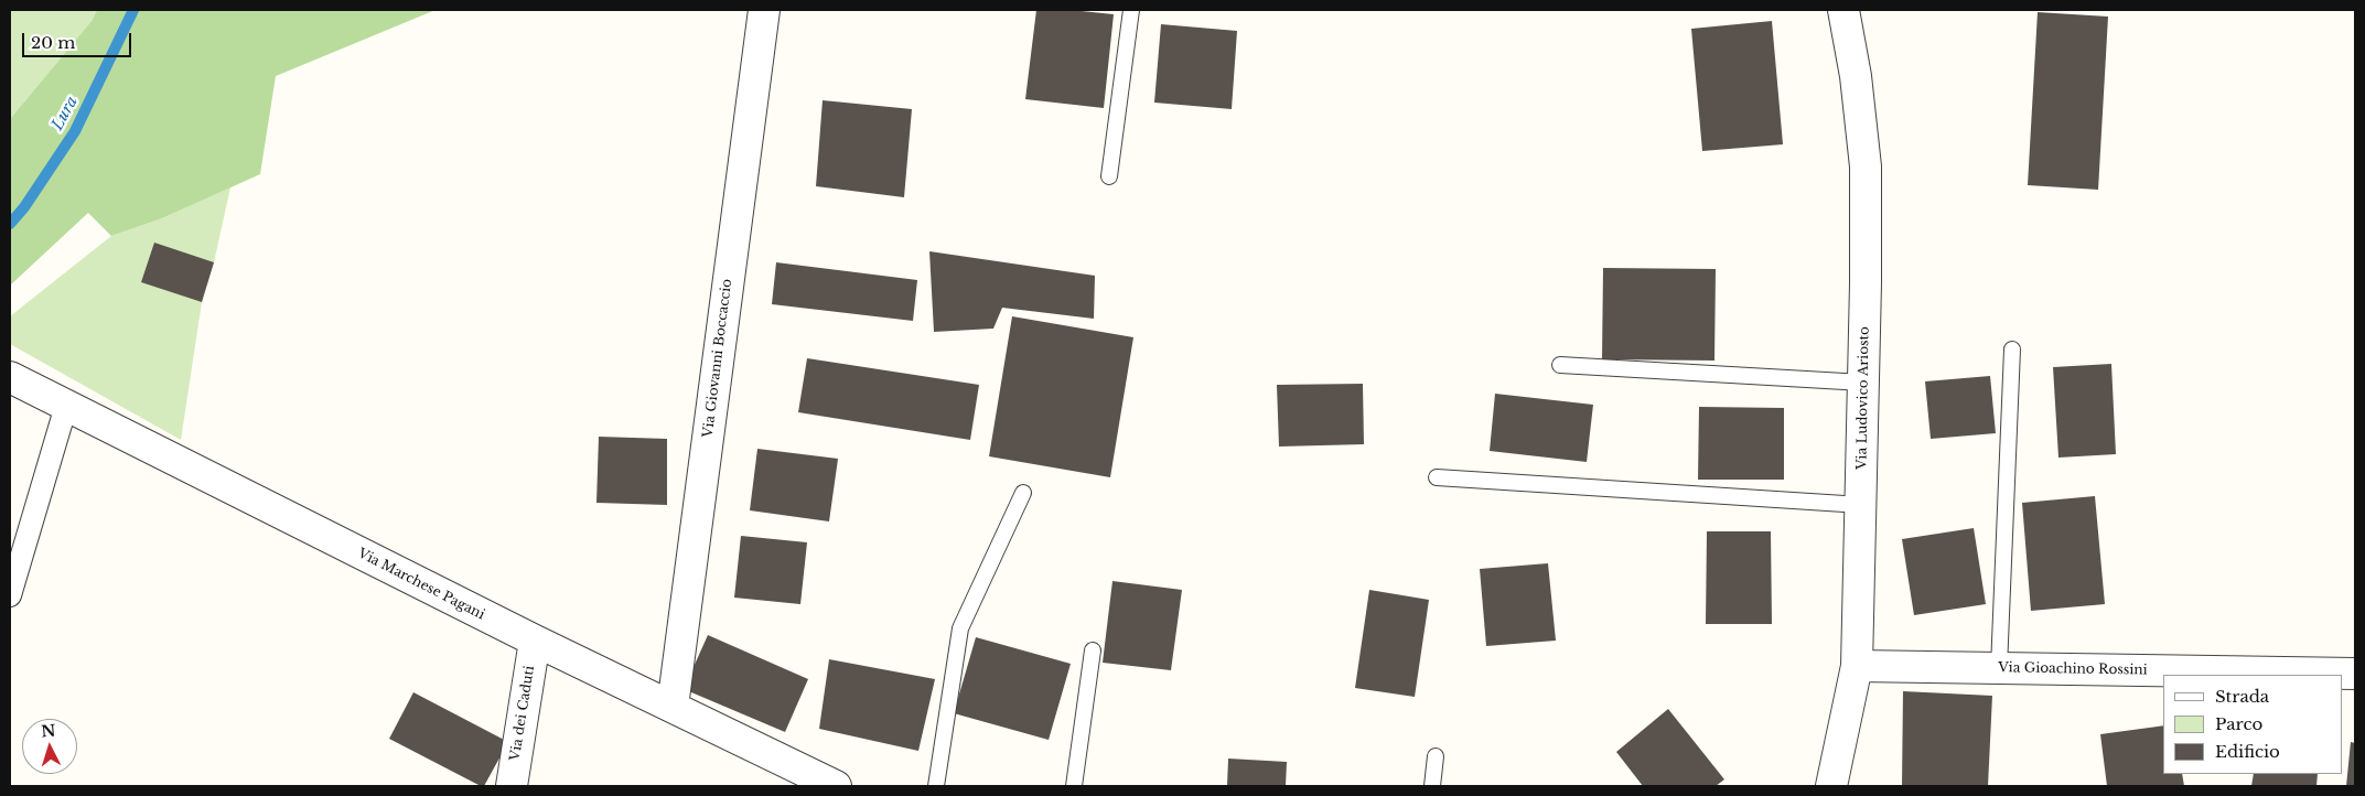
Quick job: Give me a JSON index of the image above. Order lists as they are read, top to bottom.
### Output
{
  "streets": {
    "street": [
      "Via Giovanni Boccaccio",
      "Via Ludovico Ariosto",
      "Via Marchese Pagani",
      "Via Gioachino Rossini",
      "Via dei Caduti"
    ]
  },
  "crossings": [
    ["Via Giovanni Boccaccio", "Via Marchese Pagani"],
    ["Via Ludovico Ariosto", "Via Gioachino Rossini"],
    ["Via Marchese Pagani", "Via dei Caduti"]
  ],
  "water": ["Lura"],
  "legend": ["Strada", "Parco", "Edificio"],
  "scale_bar": "20 m",
  "north": "top"
}
